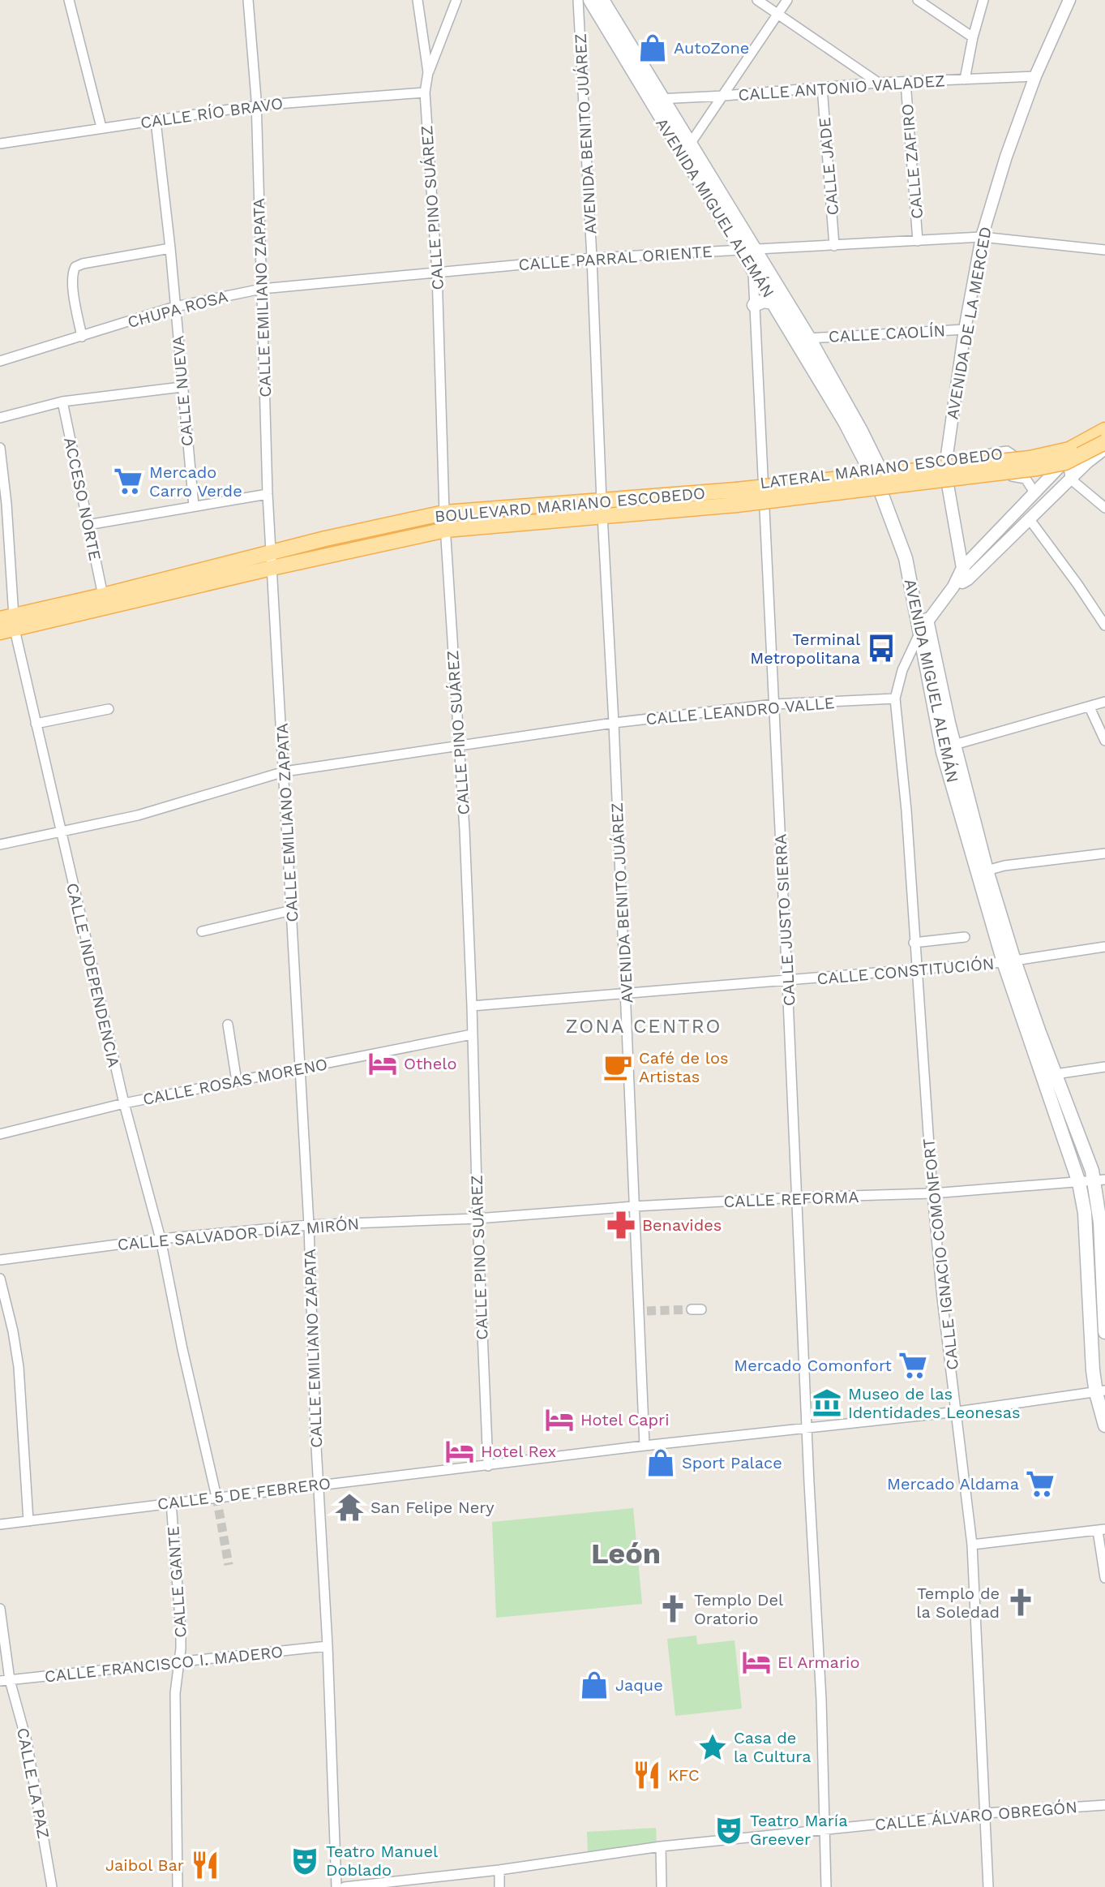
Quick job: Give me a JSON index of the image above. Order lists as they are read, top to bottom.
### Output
{
  "streets": {
    "main road": ["AVENIDA MIGUEL ALEMÁN", "BOULEVARD MARIANO ESCOBEDO"],
    "street": [
      "CALLE ANTONIO VALADEZ",
      "CALLE RÍO BRAVO",
      "AVENIDA BENITO JUÁREZ",
      "CALLE ZAFIRO",
      "CALLE JADE",
      "CALLE PINO SUÁREZ",
      "CALLE PARRAL ORIENTE",
      "CALLE EMILIANO ZAPATA",
      "CHUPA ROSA",
      "AVENIDA DE LA MERCED",
      "CALLE CAOLÍN",
      "CALLE NUEVA",
      "LATERAL MARIANO ESCOBEDO",
      "ACCESO NORTE",
      "CALLE LEANDRO VALLE",
      "CALLE JUSTO SIERRA",
      "CALLE CONSTITUCIÓN",
      "CALLE INDEPENDENCIA",
      "CALLE ROSAS MORENO",
      "CALLE REFORMA",
      "CALLE SALVADOR DÍAZ MIRÓN",
      "CALLE IGNACIO COMONFORT",
      "CALLE 5 DE FEBRERO",
      "CALLE GANTE",
      "CALLE FRANCISCO I. MADERO",
      "CALLE LA PAZ",
      "CALLE ÁLVARO OBREGÓN"
    ]
  },
  "crossings": [
    ["CALLE ANTONIO VALADEZ", "CALLE ZAFIRO"],
    ["CALLE ANTONIO VALADEZ", "CALLE JADE"],
    ["CALLE ANTONIO VALADEZ", "AVENIDA MIGUEL ALEMÁN"],
    ["CALLE ANTONIO VALADEZ", "AVENIDA DE LA MERCED"],
    ["CALLE RÍO BRAVO", "CALLE PINO SUÁREZ"],
    ["CALLE RÍO BRAVO", "CALLE EMILIANO ZAPATA"],
    ["CALLE RÍO BRAVO", "CALLE NUEVA"],
    ["AVENIDA BENITO JUÁREZ", "CALLE PARRAL ORIENTE"],
    ["AVENIDA BENITO JUÁREZ", "BOULEVARD MARIANO ESCOBEDO"],
    ["AVENIDA BENITO JUÁREZ", "CALLE LEANDRO VALLE"],
    ["AVENIDA BENITO JUÁREZ", "CALLE CONSTITUCIÓN"],
    ["AVENIDA BENITO JUÁREZ", "CALLE REFORMA"],
    ["AVENIDA BENITO JUÁREZ", "CALLE 5 DE FEBRERO"],
    ["CALLE ZAFIRO", "CALLE PARRAL ORIENTE"],
    ["CALLE JADE", "CALLE PARRAL ORIENTE"],
    ["CALLE PINO SUÁREZ", "CALLE PARRAL ORIENTE"],
    ["CALLE PINO SUÁREZ", "CHUPA ROSA"],
    ["CALLE PINO SUÁREZ", "BOULEVARD MARIANO ESCOBEDO"],
    ["CALLE PINO SUÁREZ", "CALLE LEANDRO VALLE"],
    ["CALLE PINO SUÁREZ", "CALLE CONSTITUCIÓN"],
    ["CALLE PINO SUÁREZ", "CALLE ROSAS MORENO"],
    ["CALLE PINO SUÁREZ", "CALLE REFORMA"],
    ["CALLE PINO SUÁREZ", "CALLE SALVADOR DÍAZ MIRÓN"],
    ["CALLE PINO SUÁREZ", "CALLE 5 DE FEBRERO"],
    ["AVENIDA MIGUEL ALEMÁN", "CALLE PARRAL ORIENTE"],
    ["AVENIDA MIGUEL ALEMÁN", "CALLE CAOLÍN"],
    ["AVENIDA MIGUEL ALEMÁN", "LATERAL MARIANO ESCOBEDO"],
    ["AVENIDA MIGUEL ALEMÁN", "CALLE JUSTO SIERRA"],
    ["AVENIDA MIGUEL ALEMÁN", "CALLE CONSTITUCIÓN"],
    ["AVENIDA MIGUEL ALEMÁN", "CALLE REFORMA"],
    ["AVENIDA MIGUEL ALEMÁN", "CALLE 5 DE FEBRERO"],
    ["CALLE PARRAL ORIENTE", "CHUPA ROSA"],
    ["CALLE PARRAL ORIENTE", "AVENIDA DE LA MERCED"],
    ["CALLE EMILIANO ZAPATA", "CHUPA ROSA"],
    ["CALLE EMILIANO ZAPATA", "BOULEVARD MARIANO ESCOBEDO"],
    ["CALLE EMILIANO ZAPATA", "CALLE LEANDRO VALLE"],
    ["CALLE EMILIANO ZAPATA", "CALLE ROSAS MORENO"],
    ["CALLE EMILIANO ZAPATA", "CALLE SALVADOR DÍAZ MIRÓN"],
    ["CALLE EMILIANO ZAPATA", "CALLE 5 DE FEBRERO"],
    ["CALLE EMILIANO ZAPATA", "CALLE FRANCISCO I. MADERO"],
    ["CHUPA ROSA", "CALLE NUEVA"],
    ["AVENIDA DE LA MERCED", "CALLE CAOLÍN"],
    ["AVENIDA DE LA MERCED", "LATERAL MARIANO ESCOBEDO"],
    ["LATERAL MARIANO ESCOBEDO", "BOULEVARD MARIANO ESCOBEDO"],
    ["LATERAL MARIANO ESCOBEDO", "CALLE JUSTO SIERRA"],
    ["ACCESO NORTE", "BOULEVARD MARIANO ESCOBEDO"],
    ["BOULEVARD MARIANO ESCOBEDO", "CALLE INDEPENDENCIA"],
    ["CALLE LEANDRO VALLE", "CALLE JUSTO SIERRA"],
    ["CALLE LEANDRO VALLE", "CALLE INDEPENDENCIA"],
    ["CALLE LEANDRO VALLE", "CALLE IGNACIO COMONFORT"],
    ["CALLE JUSTO SIERRA", "CALLE CONSTITUCIÓN"],
    ["CALLE JUSTO SIERRA", "CALLE REFORMA"],
    ["CALLE JUSTO SIERRA", "CALLE 5 DE FEBRERO"],
    ["CALLE JUSTO SIERRA", "CALLE ÁLVARO OBREGÓN"],
    ["CALLE CONSTITUCIÓN", "CALLE IGNACIO COMONFORT"],
    ["CALLE INDEPENDENCIA", "CALLE ROSAS MORENO"],
    ["CALLE INDEPENDENCIA", "CALLE SALVADOR DÍAZ MIRÓN"],
    ["CALLE INDEPENDENCIA", "CALLE 5 DE FEBRERO"],
    ["CALLE REFORMA", "CALLE SALVADOR DÍAZ MIRÓN"],
    ["CALLE REFORMA", "CALLE IGNACIO COMONFORT"],
    ["CALLE IGNACIO COMONFORT", "CALLE 5 DE FEBRERO"],
    ["CALLE IGNACIO COMONFORT", "CALLE ÁLVARO OBREGÓN"],
    ["CALLE 5 DE FEBRERO", "CALLE GANTE"],
    ["CALLE GANTE", "CALLE FRANCISCO I. MADERO"],
    ["CALLE FRANCISCO I. MADERO", "CALLE LA PAZ"]
  ],
  "districts": ["ZONA CENTRO", "León"],
  "places": {
    "shop": ["AutoZone", "Sport Palace", "Jaque"],
    "supermarket": ["Mercado Carro Verde", "Mercado Comonfort", "Mercado Aldama"],
    "bus stop": ["Terminal Metropolitana"],
    "hotel": [
      "Othelo",
      "Hotel Capri",
      "Hotel Rex",
      "El Armario"
    ],
    "cafe": ["Café de los Artistas"],
    "pharmacy": ["Benavides"],
    "museum": ["Museo de las Identidades Leonesas"],
    "temple": ["San Felipe Nery"],
    "church": ["Templo de la Soledad", "Templo Del Oratorio"],
    "place": ["Casa de la Cultura"],
    "restaurant": ["KFC", "Jaibol Bar"],
    "theatre": ["Teatro María Greever", "Teatro Manuel Doblado"]
  }
}
